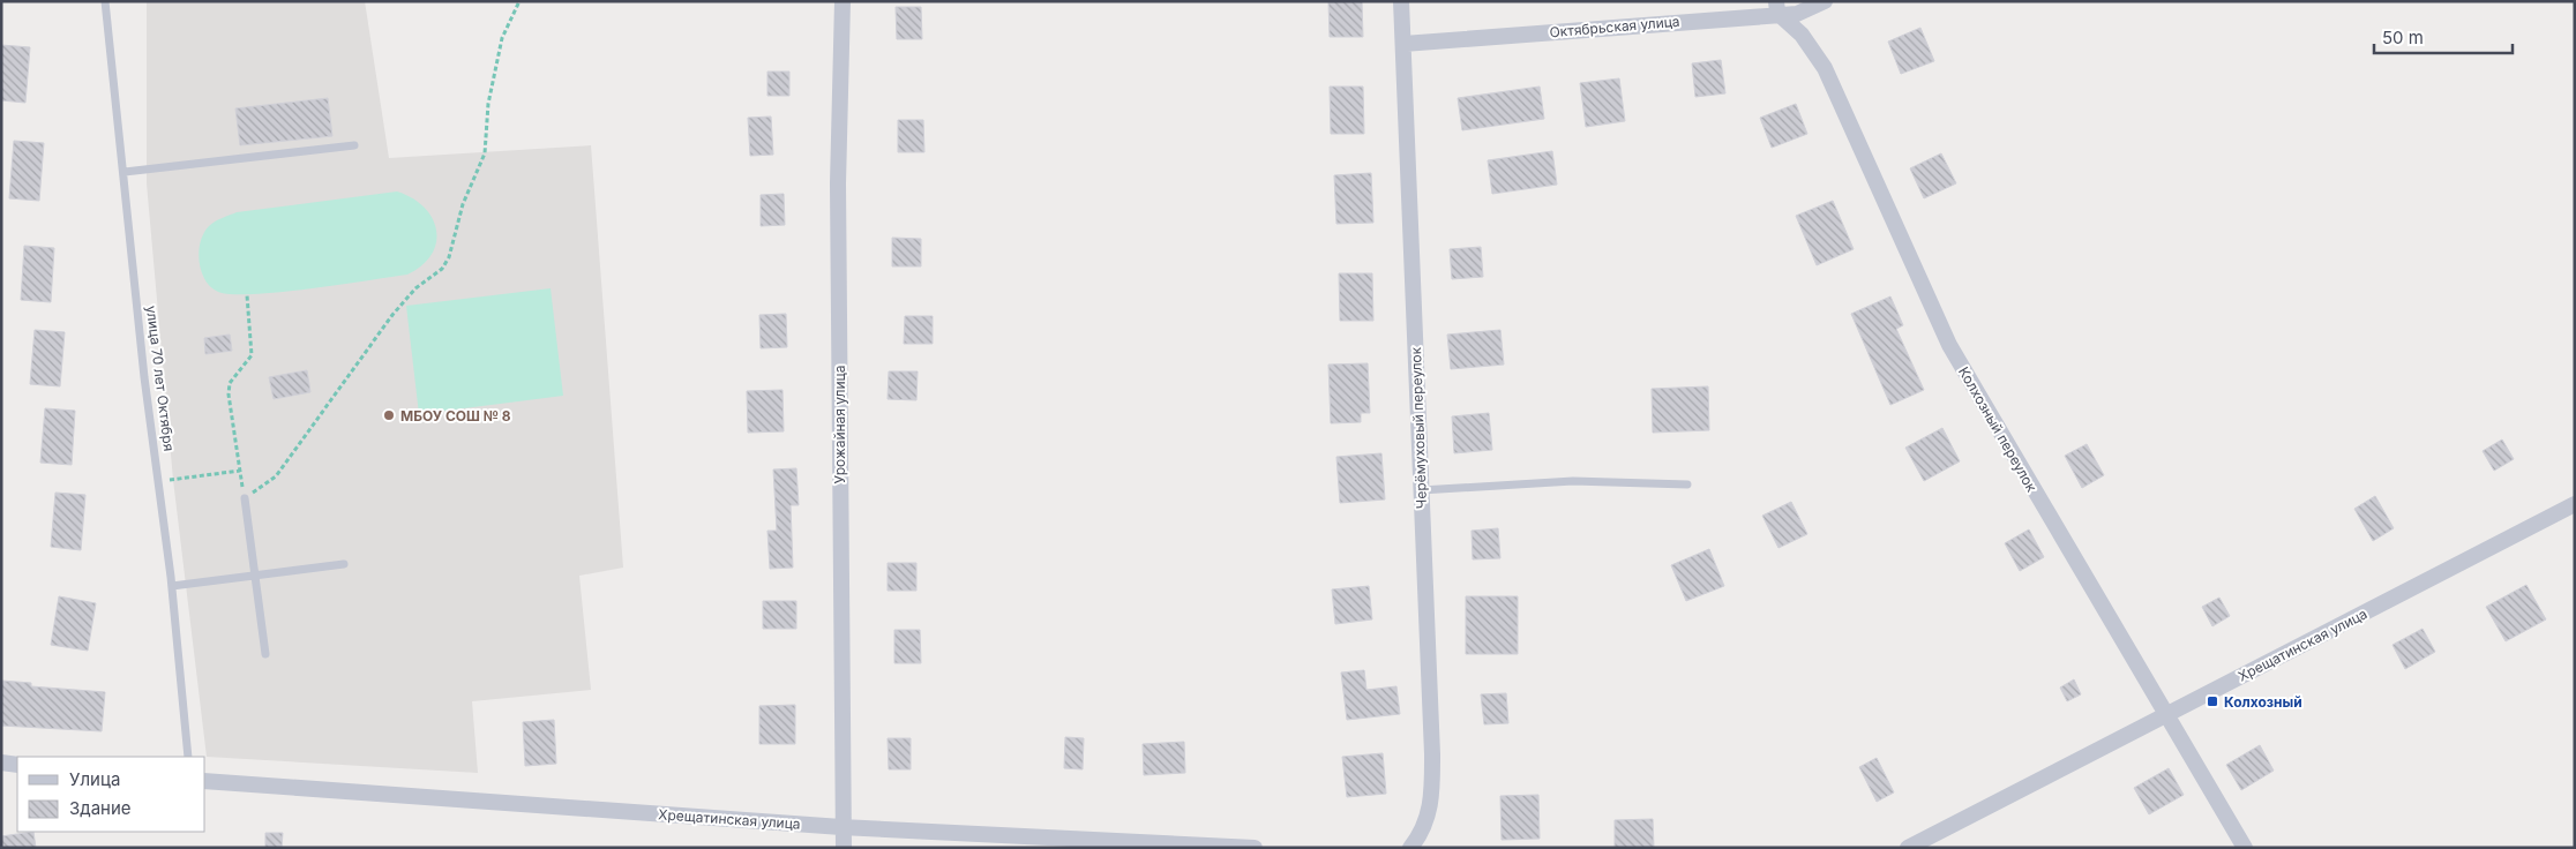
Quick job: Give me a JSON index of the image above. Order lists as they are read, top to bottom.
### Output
{
  "streets": {
    "street": [
      "Октябрьская улица",
      "Урожайная улица",
      "Черёмуховый переулок",
      "Колхозный переулок",
      "Хрещатинская улица"
    ],
    "lane": ["улица 70 лет Октября"]
  },
  "crossings": [
    ["Октябрьская улица", "Черёмуховый переулок"],
    ["Октябрьская улица", "Колхозный переулок"],
    ["Урожайная улица", "Хрещатинская улица"],
    ["Колхозный переулок", "Хрещатинская улица"]
  ],
  "places": {
    "other": ["МБОУ СОШ № 8"],
    "transit": ["Колхозный"]
  },
  "legend": ["Улица", "Здание"],
  "scale_bar": "50 m"
}
